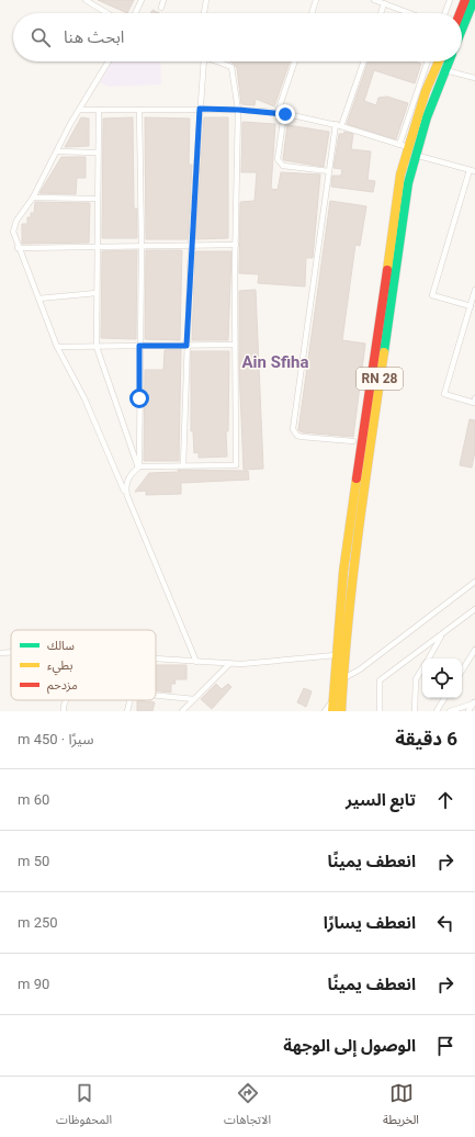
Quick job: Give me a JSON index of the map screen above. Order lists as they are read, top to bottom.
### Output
{
  "streets": {
    "highway": ["RN 28"]
  },
  "districts": ["Ain Sfiha"],
  "legend": ["سالك", "بطيء", "مزدحم"],
  "page": {
    "search": "ابحث هنا",
    "heading": ["6 دقيقة", "سيرًا · 450 m"],
    "list": [
      ["تابع السير", "60 m"],
      ["انعطف يمينًا", "50 m"],
      ["انعطف يسارًا", "250 m"],
      ["انعطف يمينًا", "90 m"],
      "الوصول إلى الوجهة"
    ],
    "nav": ["الخريطة", "الاتجاهات", "المحفوظات"]
  }
}
